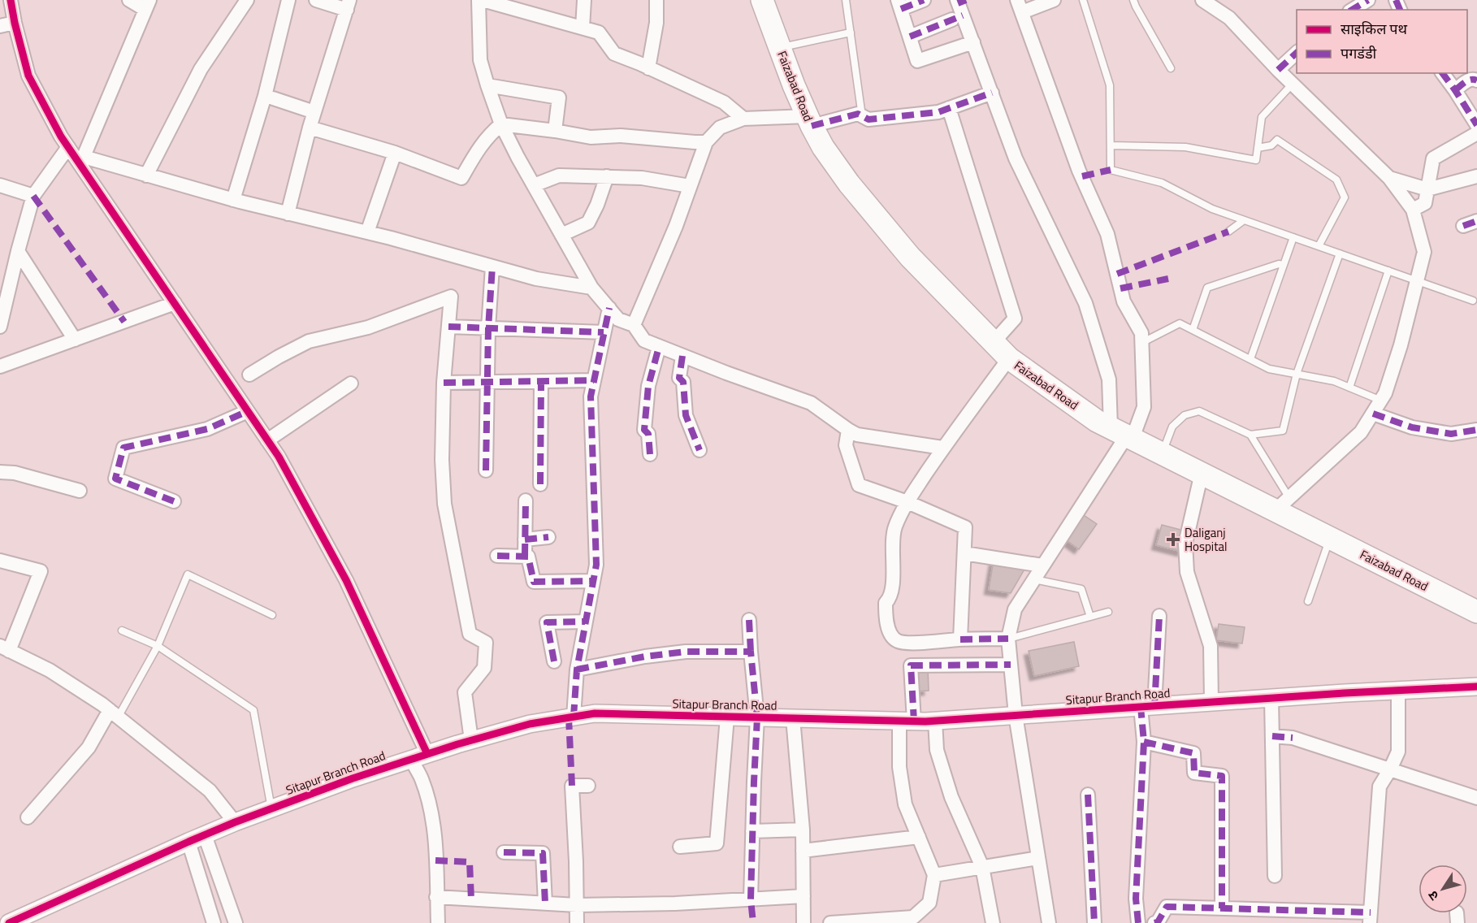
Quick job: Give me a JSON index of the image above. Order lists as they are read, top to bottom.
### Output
{
  "streets": {
    "main road": ["Faizabad Road"],
    "street": ["Sitapur Branch Road"]
  },
  "places": {
    "health": ["Daliganj Hospital"]
  },
  "legend": ["साइकिल पथ", "पगडंडी"],
  "north": "bottom left"
}
